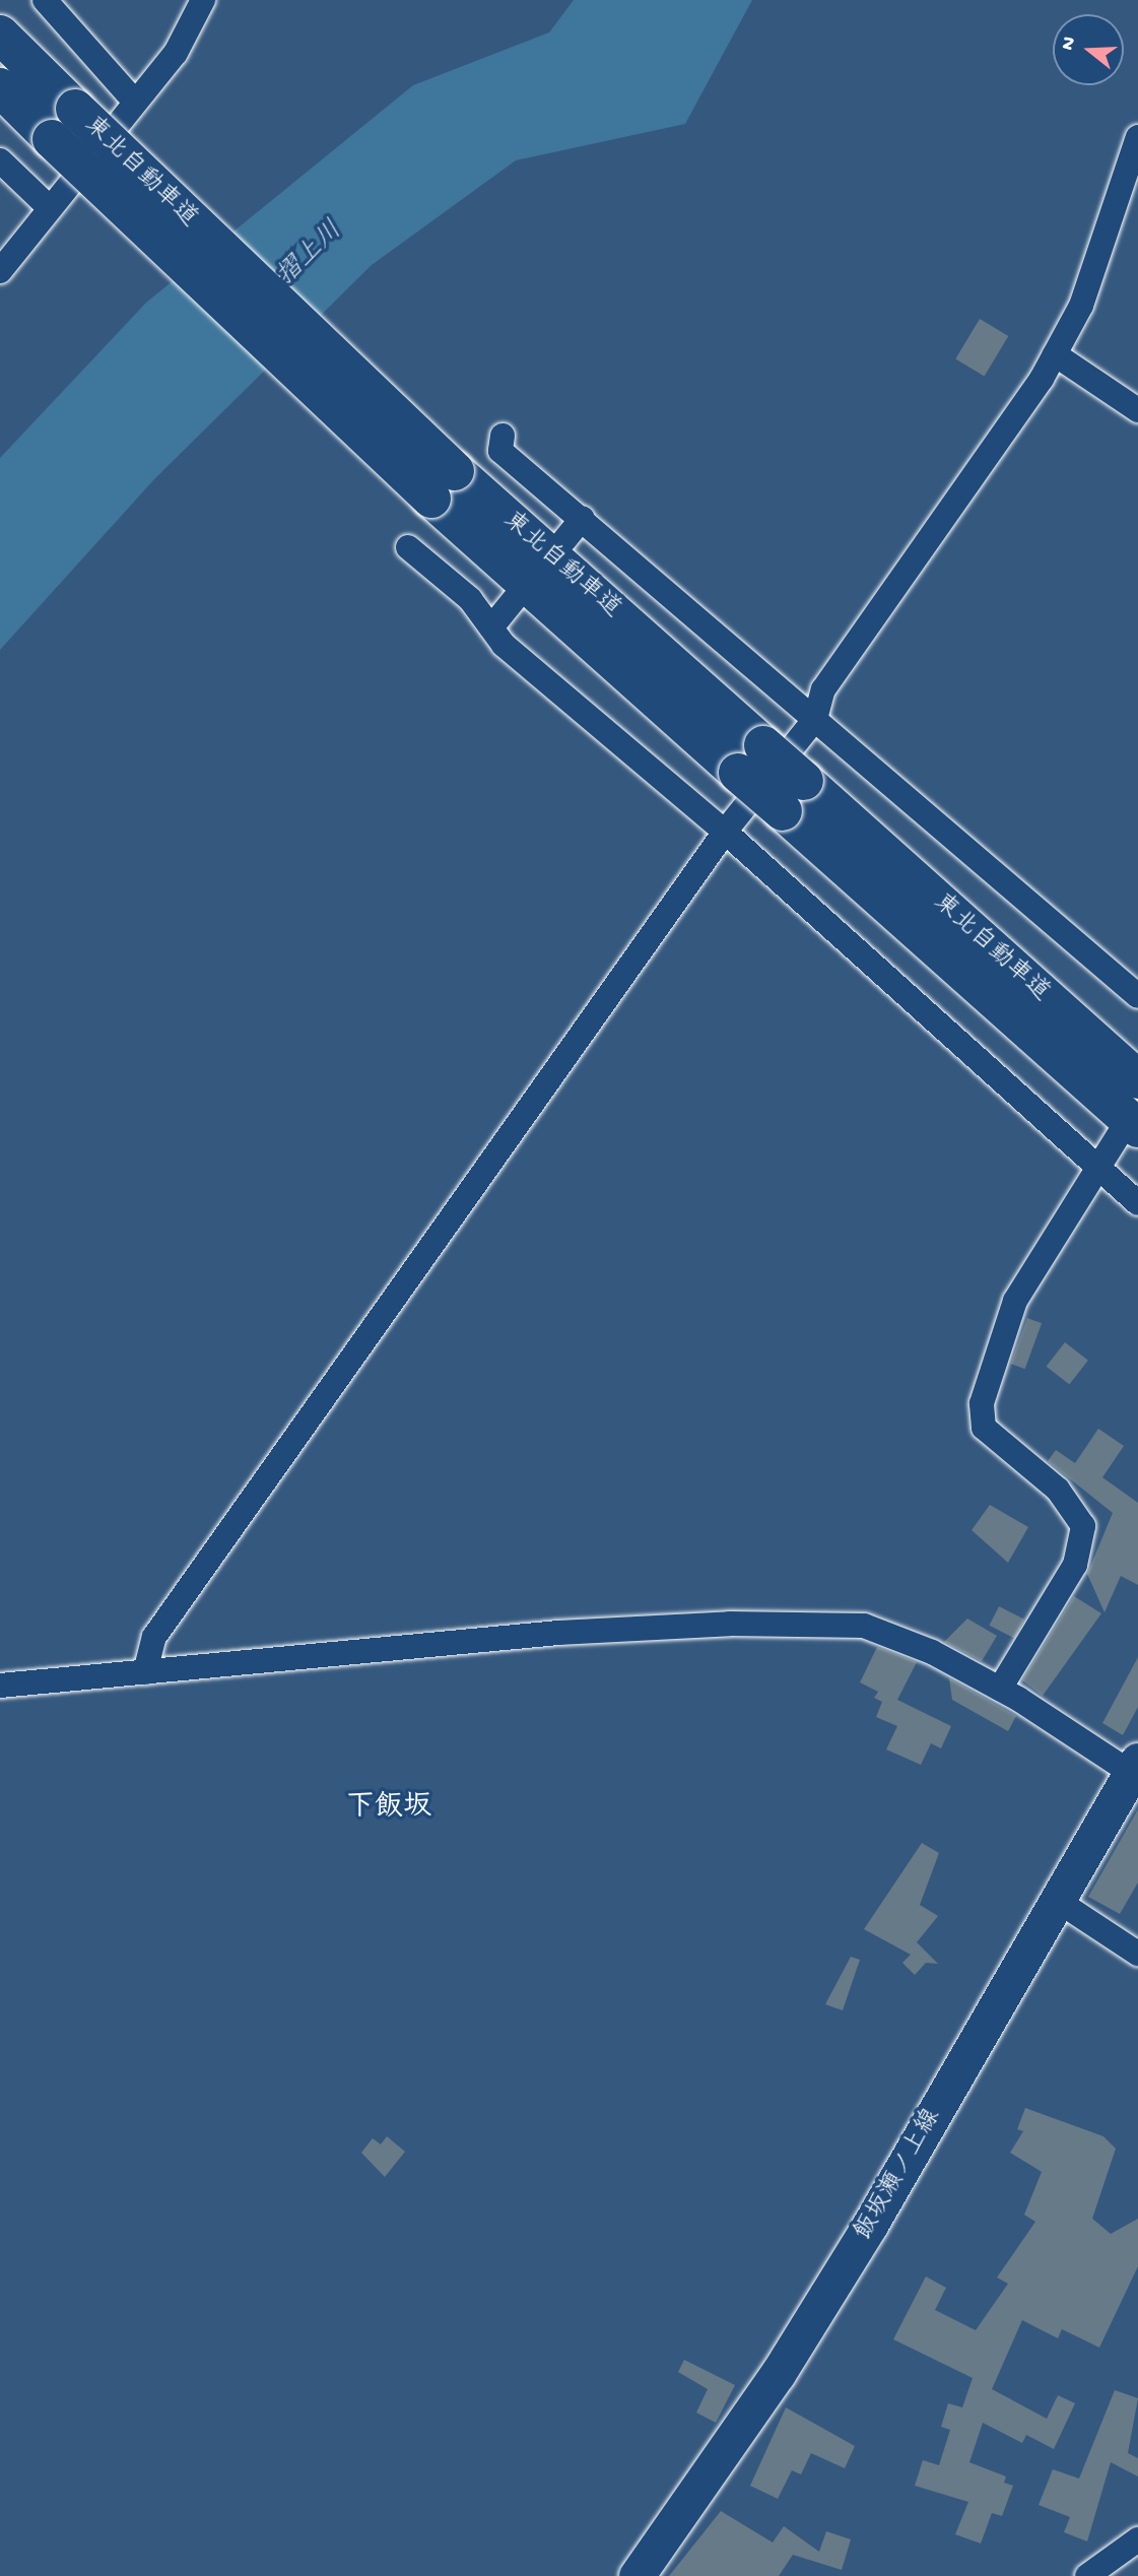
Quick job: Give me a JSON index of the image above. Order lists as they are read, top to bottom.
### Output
{
  "streets": {
    "highway": ["東北自動車道"],
    "main road": ["飯坂瀬ノ上線"]
  },
  "districts": ["下飯坂"],
  "water": ["摺上川"],
  "north": "left"
}
